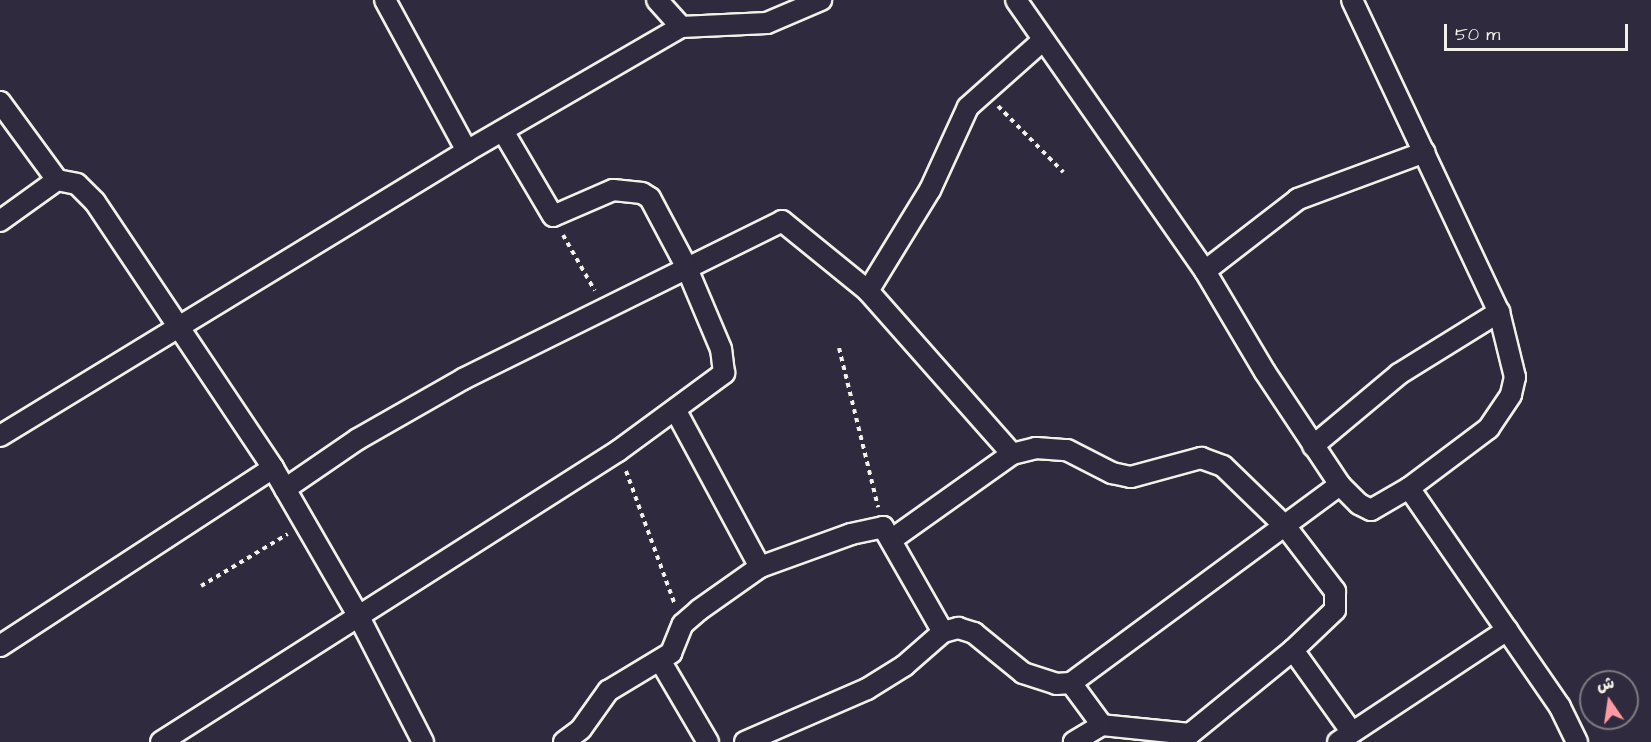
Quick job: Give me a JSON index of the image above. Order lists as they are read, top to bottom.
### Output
{
  "scale_bar": "50 m",
  "north": "top"
}
